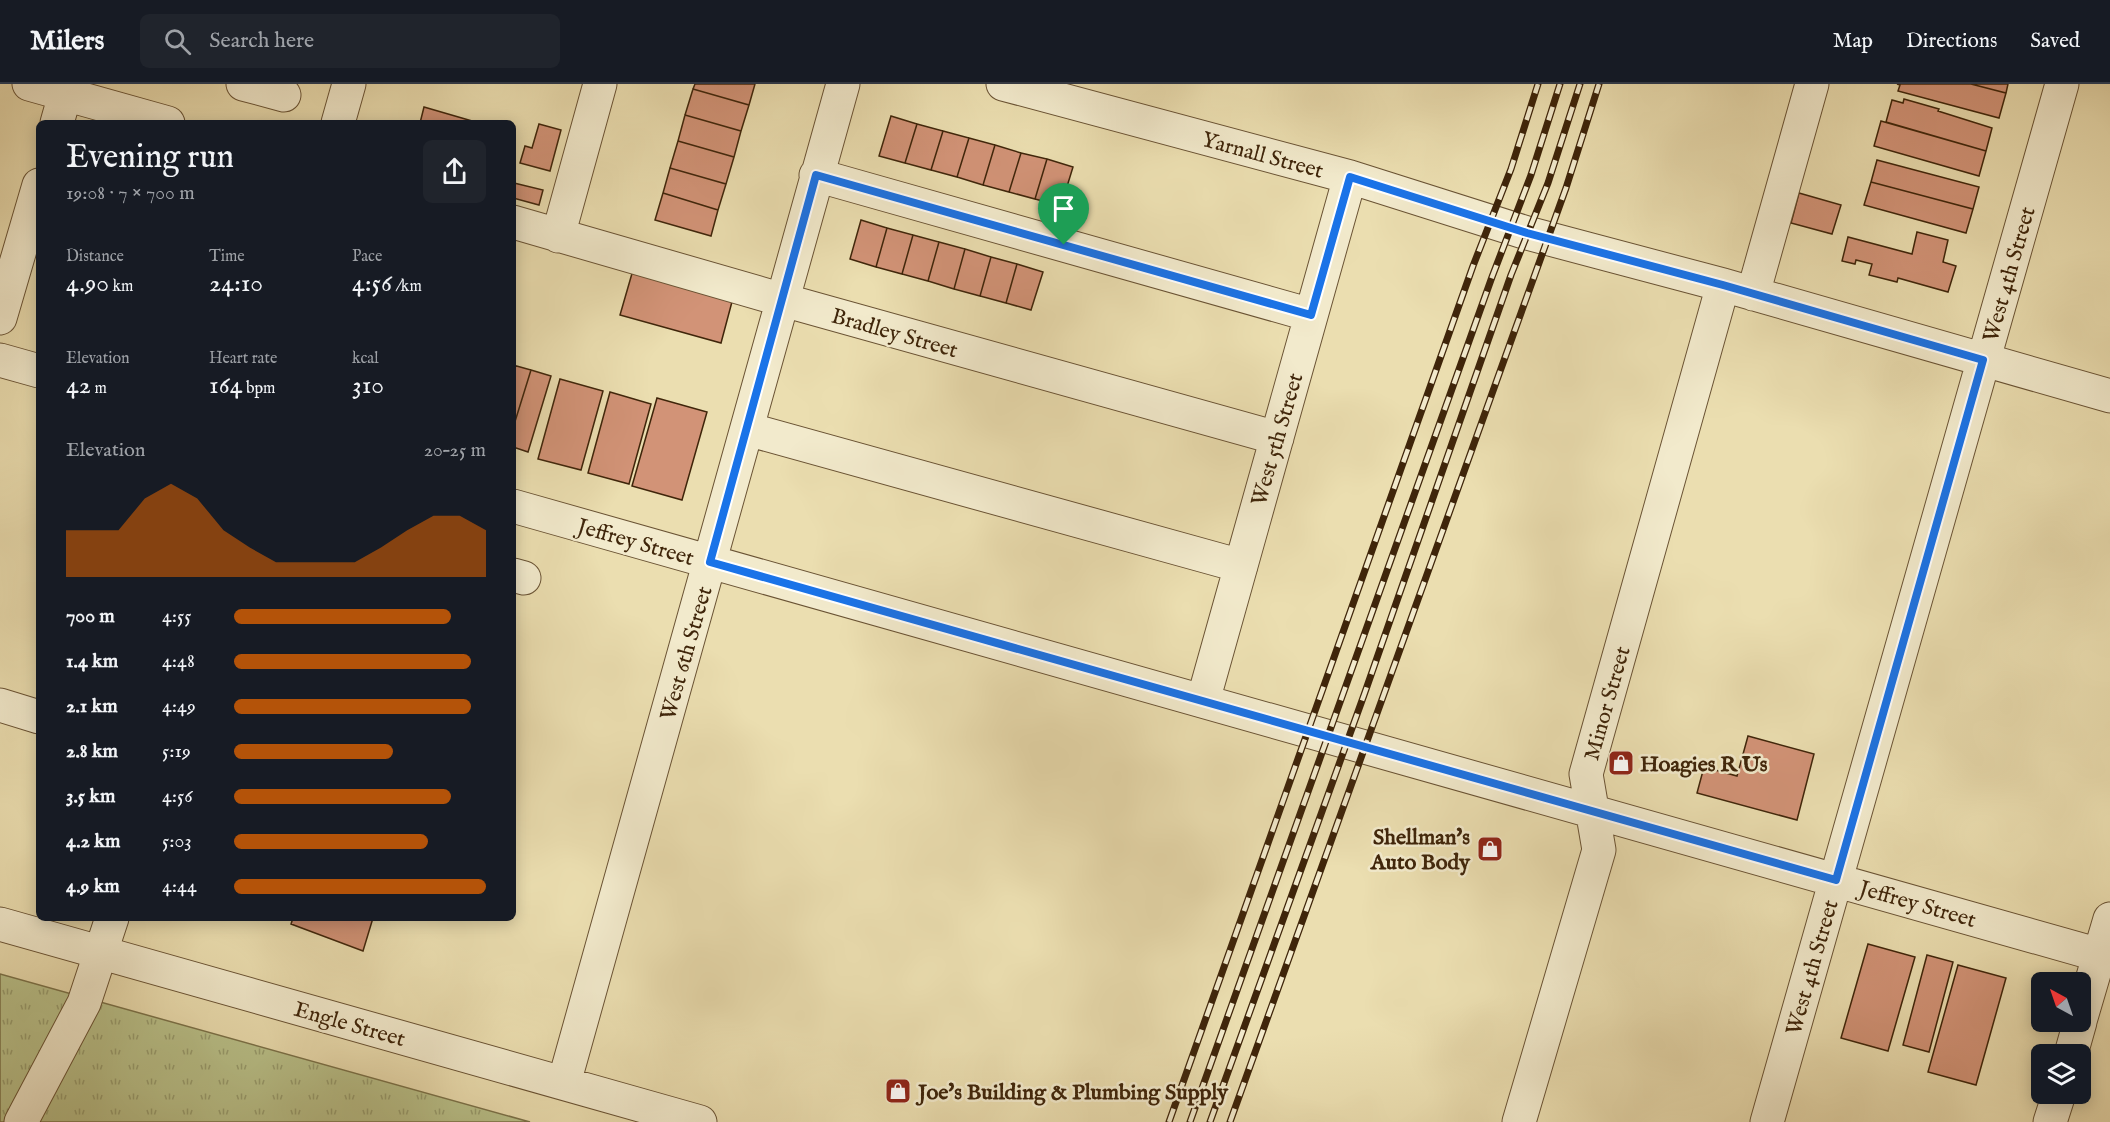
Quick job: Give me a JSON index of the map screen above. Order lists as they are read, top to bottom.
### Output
{
  "streets": {
    "street": [
      "Yarnall Street",
      "West 4th Street",
      "Bradley Street",
      "West 5th Street",
      "Jeffrey Street",
      "West 6th Street",
      "Minor Street",
      "Engle Street"
    ]
  },
  "crossings": [
    ["Yarnall Street", "West 4th Street"],
    ["Yarnall Street", "West 5th Street"],
    ["Yarnall Street", "Minor Street"],
    ["West 4th Street", "Jeffrey Street"],
    ["Bradley Street", "West 5th Street"],
    ["Bradley Street", "West 6th Street"],
    ["West 5th Street", "Jeffrey Street"],
    ["Jeffrey Street", "West 6th Street"],
    ["Jeffrey Street", "Minor Street"],
    ["West 6th Street", "Engle Street"]
  ],
  "places": {
    "shop": ["Hoagies R Us", "Shellman's Auto Body", "Joe's Building & Plumbing Supply"]
  },
  "north": "top left",
  "page": {
    "header": "Milers",
    "search": "Search here",
    "nav": ["Map", "Directions", "Saved"],
    "heading": ["Evening run", "19:08 · 7 × 700 m"],
    "stats": [
      ["Distance", "4.90 km"],
      ["Time", "24:10"],
      ["Pace", "4:56 /km"],
      ["Elevation", "42 m"],
      ["Heart rate", "164 bpm"],
      ["kcal", "310"]
    ],
    "chart": ["Elevation", "20–25 m"],
    "list": [
      {
        "name": "700 m",
        "note": "4:55"
      },
      {
        "name": "1.4 km",
        "note": "4:48"
      },
      {
        "name": "2.1 km",
        "note": "4:49"
      },
      {
        "name": "2.8 km",
        "note": "5:19"
      },
      {
        "name": "3.5 km",
        "note": "4:56"
      },
      {
        "name": "4.2 km",
        "note": "5:03"
      },
      {
        "name": "4.9 km",
        "note": "4:44"
      }
    ]
  }
}
